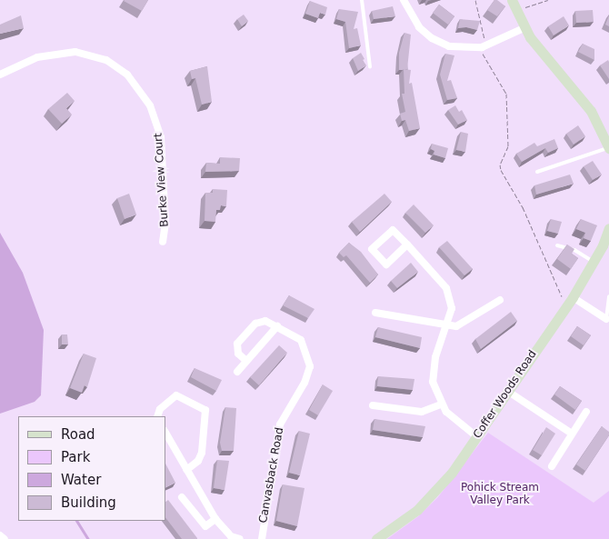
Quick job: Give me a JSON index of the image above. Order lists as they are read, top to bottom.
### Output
{
  "streets": {
    "street": ["Burke View Court", "Coffer Woods Road", "Canvasback Road"]
  },
  "parks": ["Pohick Stream Valley Park"],
  "legend": [
    "Road",
    "Park",
    "Water",
    "Building"
  ]
}
